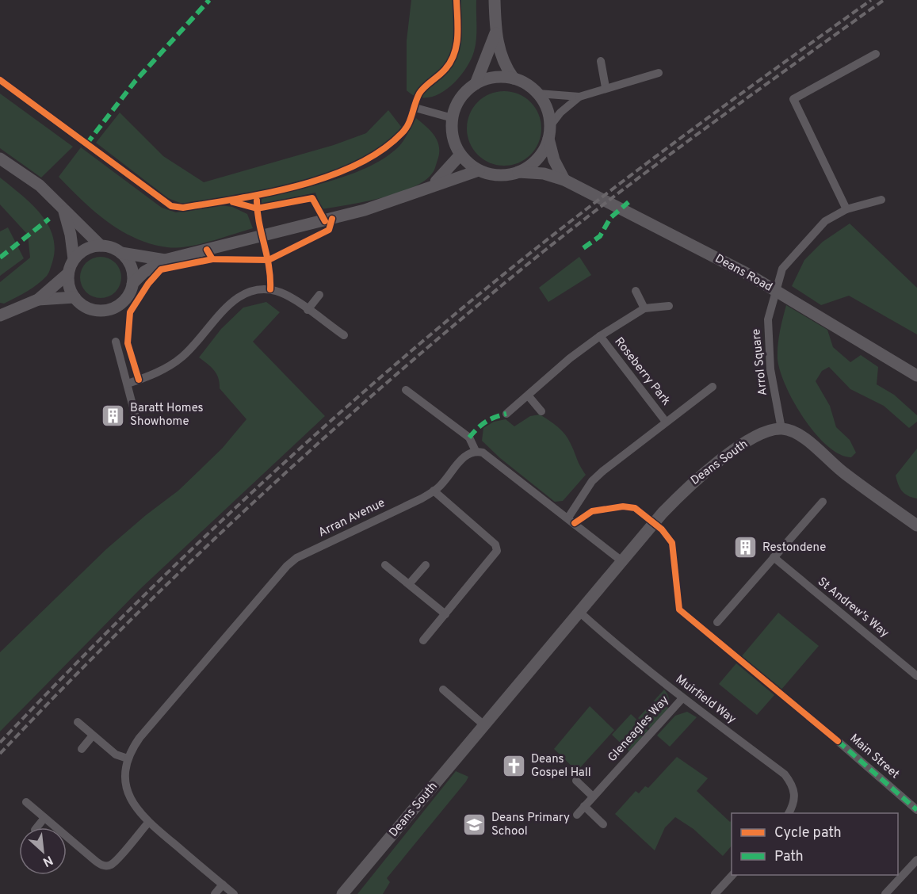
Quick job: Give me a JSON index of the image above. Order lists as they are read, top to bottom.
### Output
{
  "streets": {
    "street": [
      "Deans Road",
      "Arrol Square",
      "Roseberry Park",
      "Deans South",
      "Arran Avenue",
      "St Andrew's Way",
      "Muirfield Way",
      "Gleneagles Way",
      "Main Street"
    ]
  },
  "crossings": [
    ["Arrol Square", "Deans South"],
    ["Deans South", "Muirfield Way"],
    ["Muirfield Way", "Gleneagles Way"]
  ],
  "places": {
    "building": ["Baratt Homes Showhome", "Restondene"],
    "church": ["Deans Gospel Hall"],
    "school or university": ["Deans Primary School"]
  },
  "legend": ["Cycle path", "Path"],
  "north": "bottom right"
}
